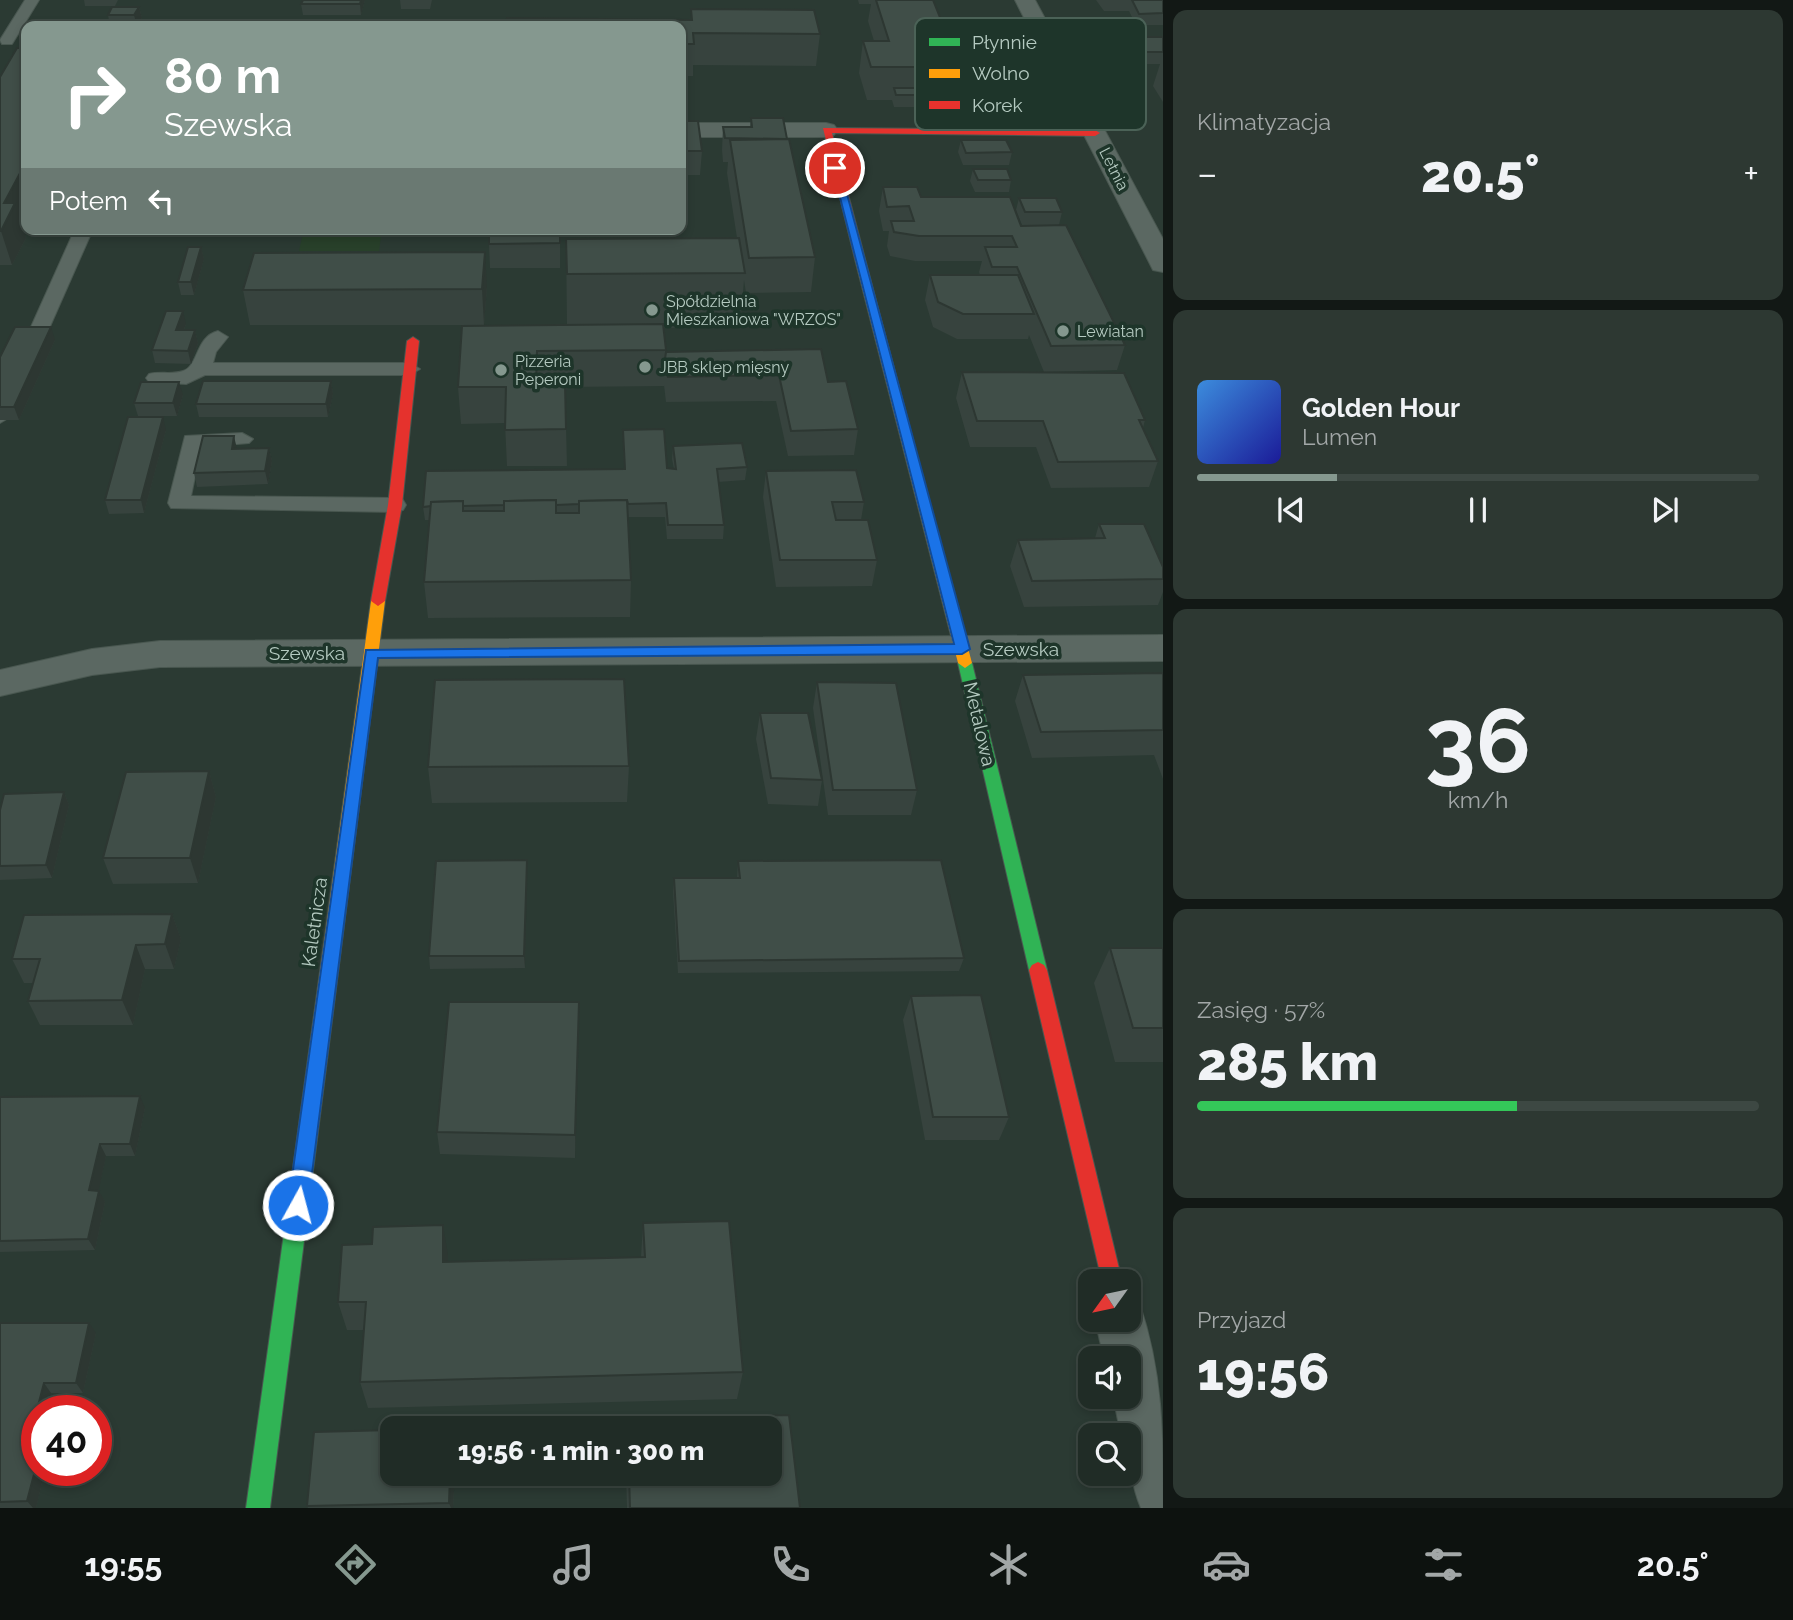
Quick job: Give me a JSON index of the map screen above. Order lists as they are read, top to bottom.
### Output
{
  "streets": {
    "street": [
      "Letnia",
      "Szewska",
      "Metalowa",
      "Kaletnicza"
    ]
  },
  "crossings": [
    ["Szewska", "Metalowa"],
    ["Szewska", "Kaletnicza"]
  ],
  "places": [
    "Spółdzielnia Mieszkaniowa \"WRZOS\"",
    "Lewiatan",
    "JBB sklep mięsny",
    "Pizzeria Peperoni"
  ],
  "legend": ["Płynnie", "Wolno", "Korek"],
  "north": "bottom left",
  "page": {
    "tile": [
      "Klimatyzacja",
      ["36", "km/h"],
      ["Zasięg · 57%", "285 km"],
      ["Przyjazd", "19:56"]
    ],
    "turn": ["80 m", "Szewska"],
    "heat": ["−", "20.5°", "+"],
    "then": "Potem",
    "song": ["Golden Hour", "Lumen"],
    "limit": "40",
    "trip": "19:56 · 1 min · 300 m",
    "tabs": ["19:55", "20.5°"]
  }
}
